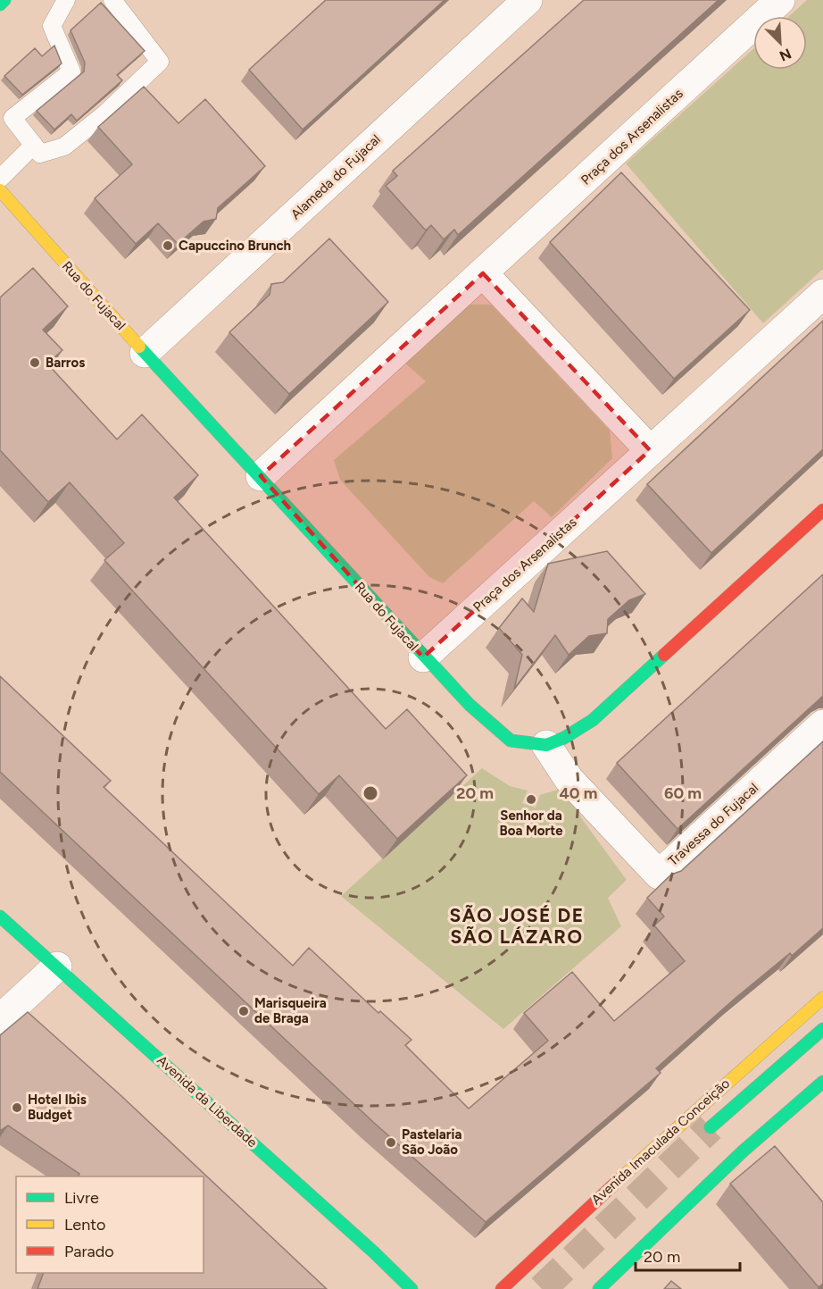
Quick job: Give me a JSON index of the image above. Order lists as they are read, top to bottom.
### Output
{
  "streets": {
    "main road": ["Rua do Fujacal", "Avenida da Liberdade", "Avenida Imaculada Conceição"],
    "street": ["Praça dos Arsenalistas", "Alameda do Fujacal", "Travessa do Fujacal"]
  },
  "crossings": [
    ["Praça dos Arsenalistas", "Rua do Fujacal"],
    ["Alameda do Fujacal", "Rua do Fujacal"],
    ["Rua do Fujacal", "Travessa do Fujacal"]
  ],
  "districts": ["SÃO JOSÉ DE SÃO LÁZARO"],
  "places": [
    "Capuccino Brunch",
    "Barros",
    "Senhor da Boa Morte",
    "Marisqueira de Braga",
    "Hotel Ibis Budget",
    "Pastelaria São João"
  ],
  "legend": ["Livre", "Lento", "Parado"],
  "scale_bar": "20 m",
  "north": "bottom right",
  "rings": ["20 m", "40 m", "60 m"]
}
